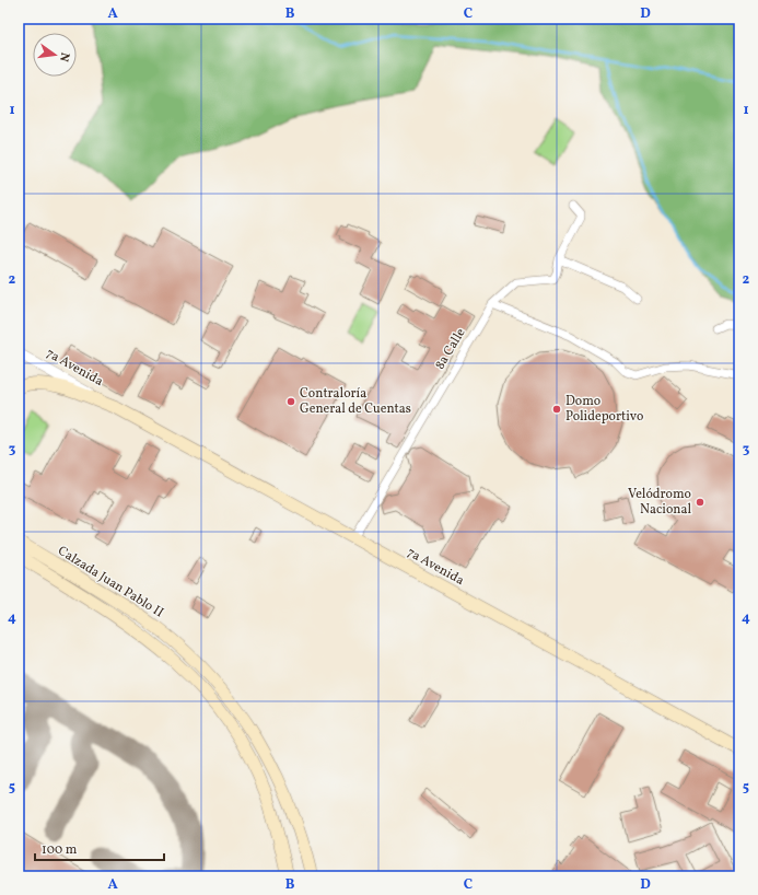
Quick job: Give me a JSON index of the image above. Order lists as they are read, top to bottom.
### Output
{
  "streets": {
    "main road": ["7a Avenida", "Calzada Juan Pablo II"],
    "street": ["8a Calle"]
  },
  "crossings": [
    ["8a Calle", "7a Avenida"]
  ],
  "places": ["Contraloría General de Cuentas", "Domo Polideportivo", "Velódromo Nacional"],
  "scale_bar": "100 m",
  "north": "right",
  "grid": {
    "columns": [
      "A",
      "B",
      "C",
      "D"
    ],
    "rows": [
      "1",
      "2",
      "3",
      "4",
      "5"
    ]
  }
}
